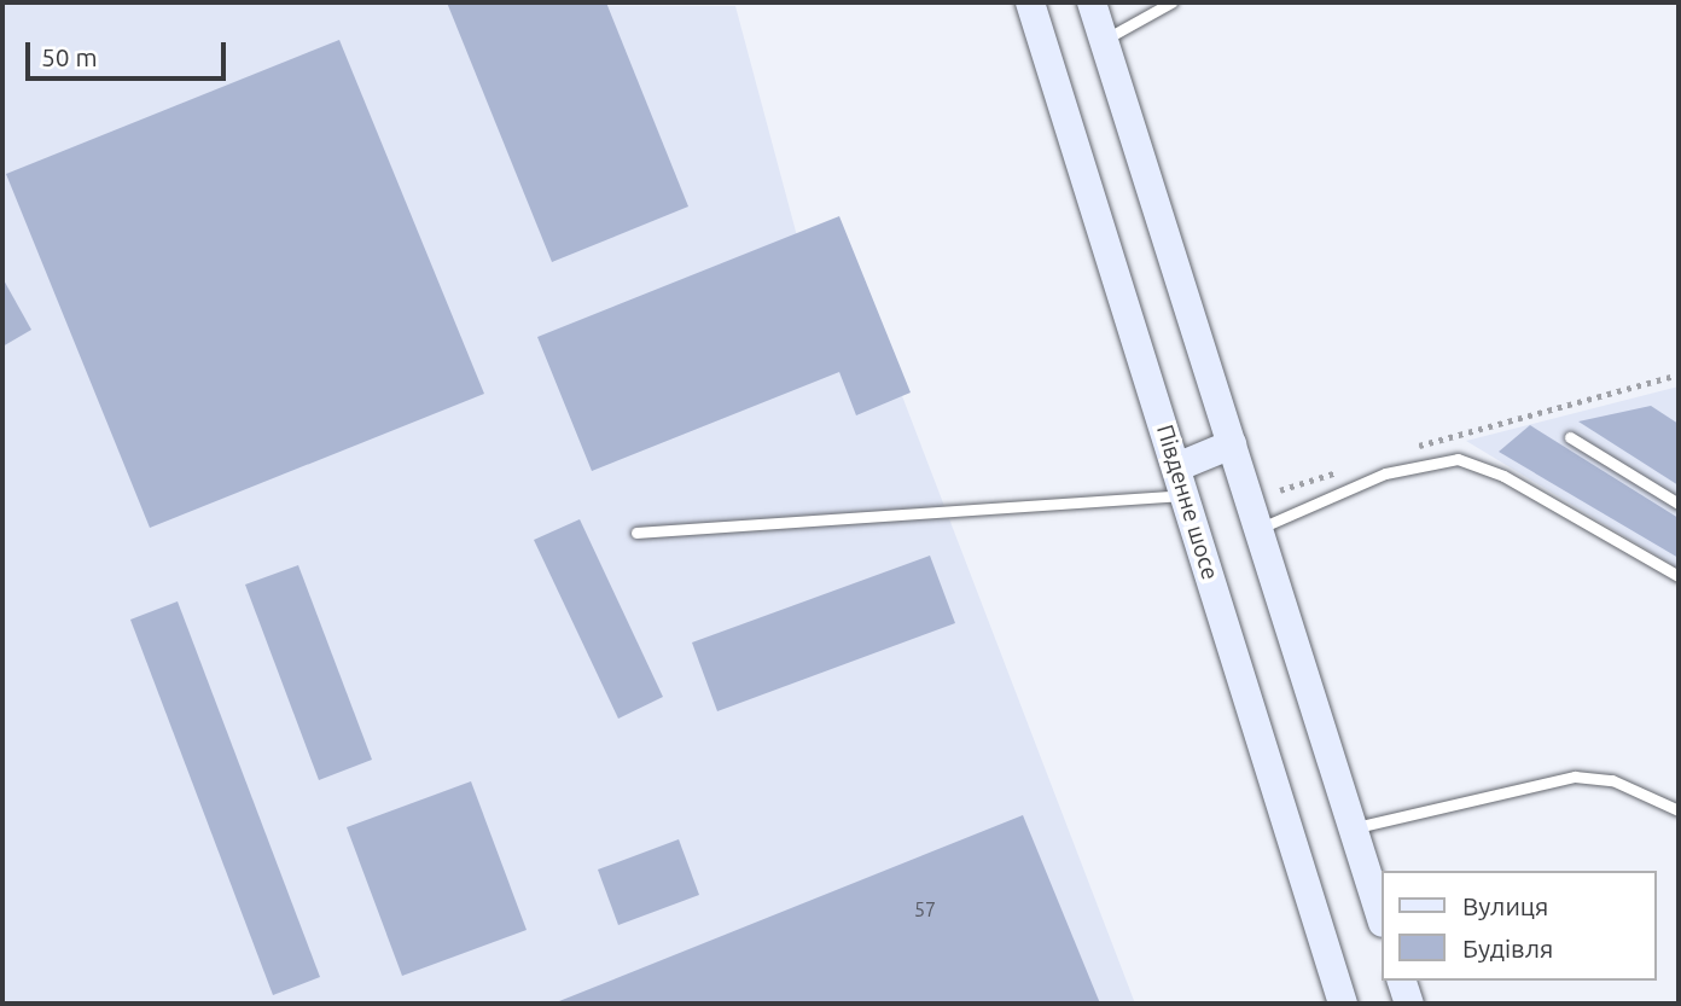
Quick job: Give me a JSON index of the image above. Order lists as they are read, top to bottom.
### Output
{
  "streets": {
    "main road": ["Південне шосе"]
  },
  "house_numbers": ["57"],
  "legend": ["Вулиця", "Будівля"],
  "scale_bar": "50 m"
}
